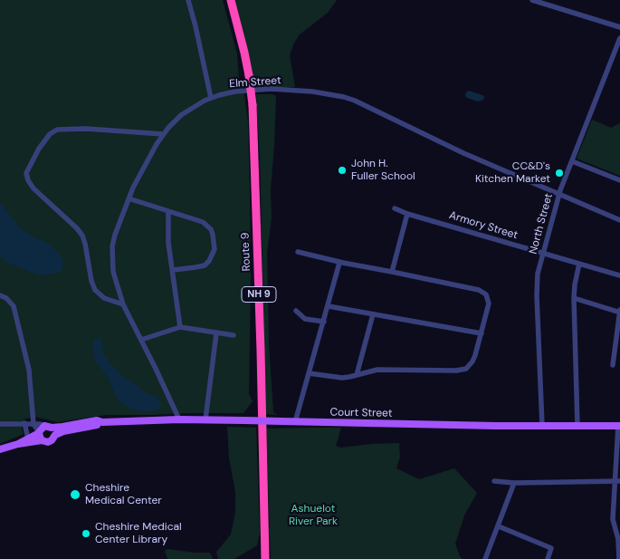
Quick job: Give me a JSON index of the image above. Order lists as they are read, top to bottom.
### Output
{
  "streets": {
    "highway": ["Route 9", "NH 9"],
    "main road": ["Court Street"],
    "street": ["Elm Street", "North Street", "Armory Street"]
  },
  "crossings": [
    ["Elm Street", "North Street"],
    ["Elm Street", "Court Street"],
    ["North Street", "Armory Street"],
    ["North Street", "Court Street"]
  ],
  "parks": ["Ashuelot River Park"],
  "places": [
    "John H. Fuller School",
    "CC&D's Kitchen Market",
    "Cheshire Medical Center",
    "Cheshire Medical Center Library"
  ]
}
